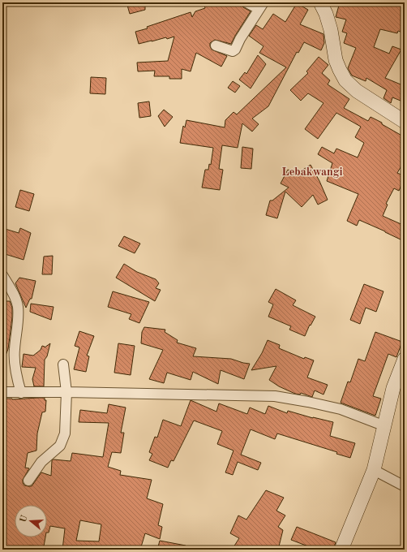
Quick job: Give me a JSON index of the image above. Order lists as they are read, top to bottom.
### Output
{
  "districts": ["Lebakwangi"],
  "north": "left"
}
